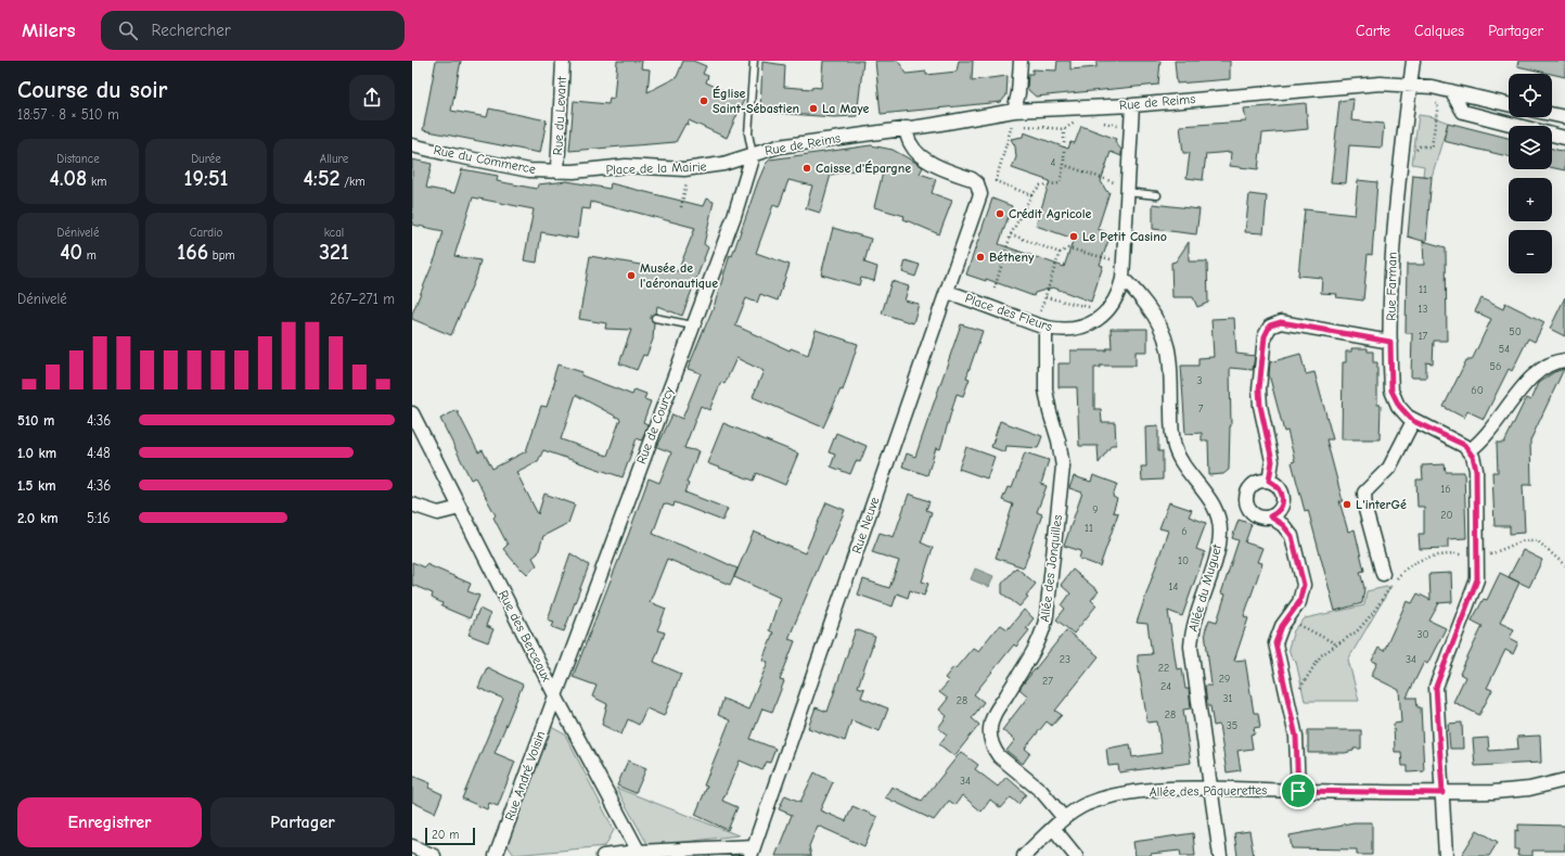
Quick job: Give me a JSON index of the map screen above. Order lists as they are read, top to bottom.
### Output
{
  "streets": {
    "street": [
      "Rue de Reims",
      "Rue du Levant",
      "Rue du Commerce",
      "Place de la Mairie",
      "Rue Farman",
      "Place des Fleurs",
      "Rue de Courcy",
      "Rue Neuve",
      "Allée des Jonquilles",
      "Allée du Muguet",
      "Rue des Berceaux",
      "Rue André Voisin",
      "Allée des Pâquerettes"
    ]
  },
  "crossings": [
    ["Rue de Reims", "Place de la Mairie"],
    ["Rue de Reims", "Rue Farman"],
    ["Rue de Reims", "Place des Fleurs"],
    ["Rue de Reims", "Rue de Courcy"],
    ["Rue de Reims", "Rue Neuve"],
    ["Rue du Levant", "Rue du Commerce"],
    ["Rue du Levant", "Place de la Mairie"],
    ["Rue du Commerce", "Place de la Mairie"],
    ["Place de la Mairie", "Rue de Courcy"],
    ["Place des Fleurs", "Rue Neuve"],
    ["Place des Fleurs", "Allée des Jonquilles"],
    ["Place des Fleurs", "Allée du Muguet"],
    ["Rue de Courcy", "Rue des Berceaux"],
    ["Rue de Courcy", "Rue André Voisin"],
    ["Allée des Jonquilles", "Allée des Pâquerettes"],
    ["Allée du Muguet", "Allée des Pâquerettes"],
    ["Rue des Berceaux", "Rue André Voisin"]
  ],
  "places": [
    "Église Saint-Sébastien",
    "La Maye",
    "Caisse d'Épargne",
    "Crédit Agricole",
    "Le Petit Casino",
    "Bétheny",
    "Musée de l'aéronautique",
    "L'interGé"
  ],
  "house_numbers": [
    "4",
    "11",
    "13",
    "50",
    "17",
    "54",
    "56",
    "3",
    "60",
    "7",
    "16",
    "9",
    "20",
    "11",
    "6",
    "10",
    "14",
    "30",
    "23",
    "34",
    "22",
    "29",
    "27",
    "24",
    "31",
    "28",
    "28",
    "35",
    "34"
  ],
  "scale_bar": "20 m",
  "page": {
    "header": "Milers",
    "search": "Rechercher",
    "nav": ["Carte", "Calques", "Partager"],
    "heading": ["Course du soir", "18:57 · 8 × 510 m"],
    "map_buttons": ["+", "−"],
    "stats": [
      ["Distance", "4.08 km"],
      ["Durée", "19:51"],
      ["Allure", "4:52 /km"],
      ["Dénivelé", "40 m"],
      ["Cardio", "166 bpm"],
      ["kcal", "321"]
    ],
    "chart": ["Dénivelé", "267–271 m"],
    "list": [
      {
        "name": "510 m",
        "note": "4:36"
      },
      {
        "name": "1.0 km",
        "note": "4:48"
      },
      {
        "name": "1.5 km",
        "note": "4:36"
      },
      {
        "name": "2.0 km",
        "note": "5:16"
      }
    ],
    "buttons": ["Enregistrer", "Partager"],
    "scale": "20 m"
  }
}
